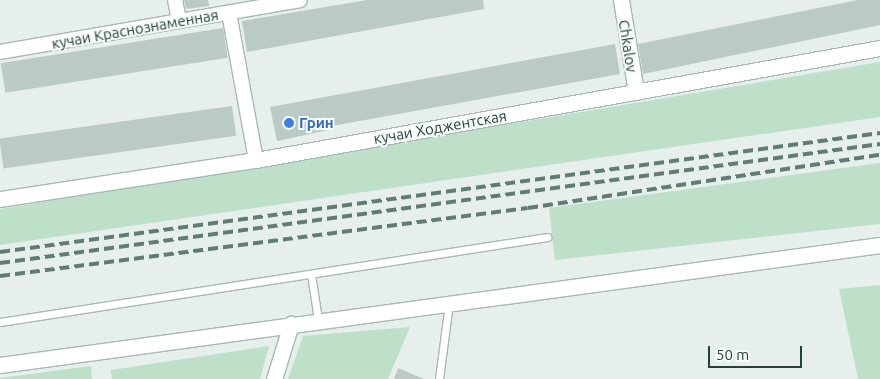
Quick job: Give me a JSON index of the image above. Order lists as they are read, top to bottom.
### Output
{
  "streets": {
    "street": ["кучаи Краснознаменная", "Chkalov", "кучаи Ходжентская"]
  },
  "crossings": [
    ["Chkalov", "кучаи Ходжентская"]
  ],
  "places": ["Грин"],
  "scale_bar": "50 m"
}
